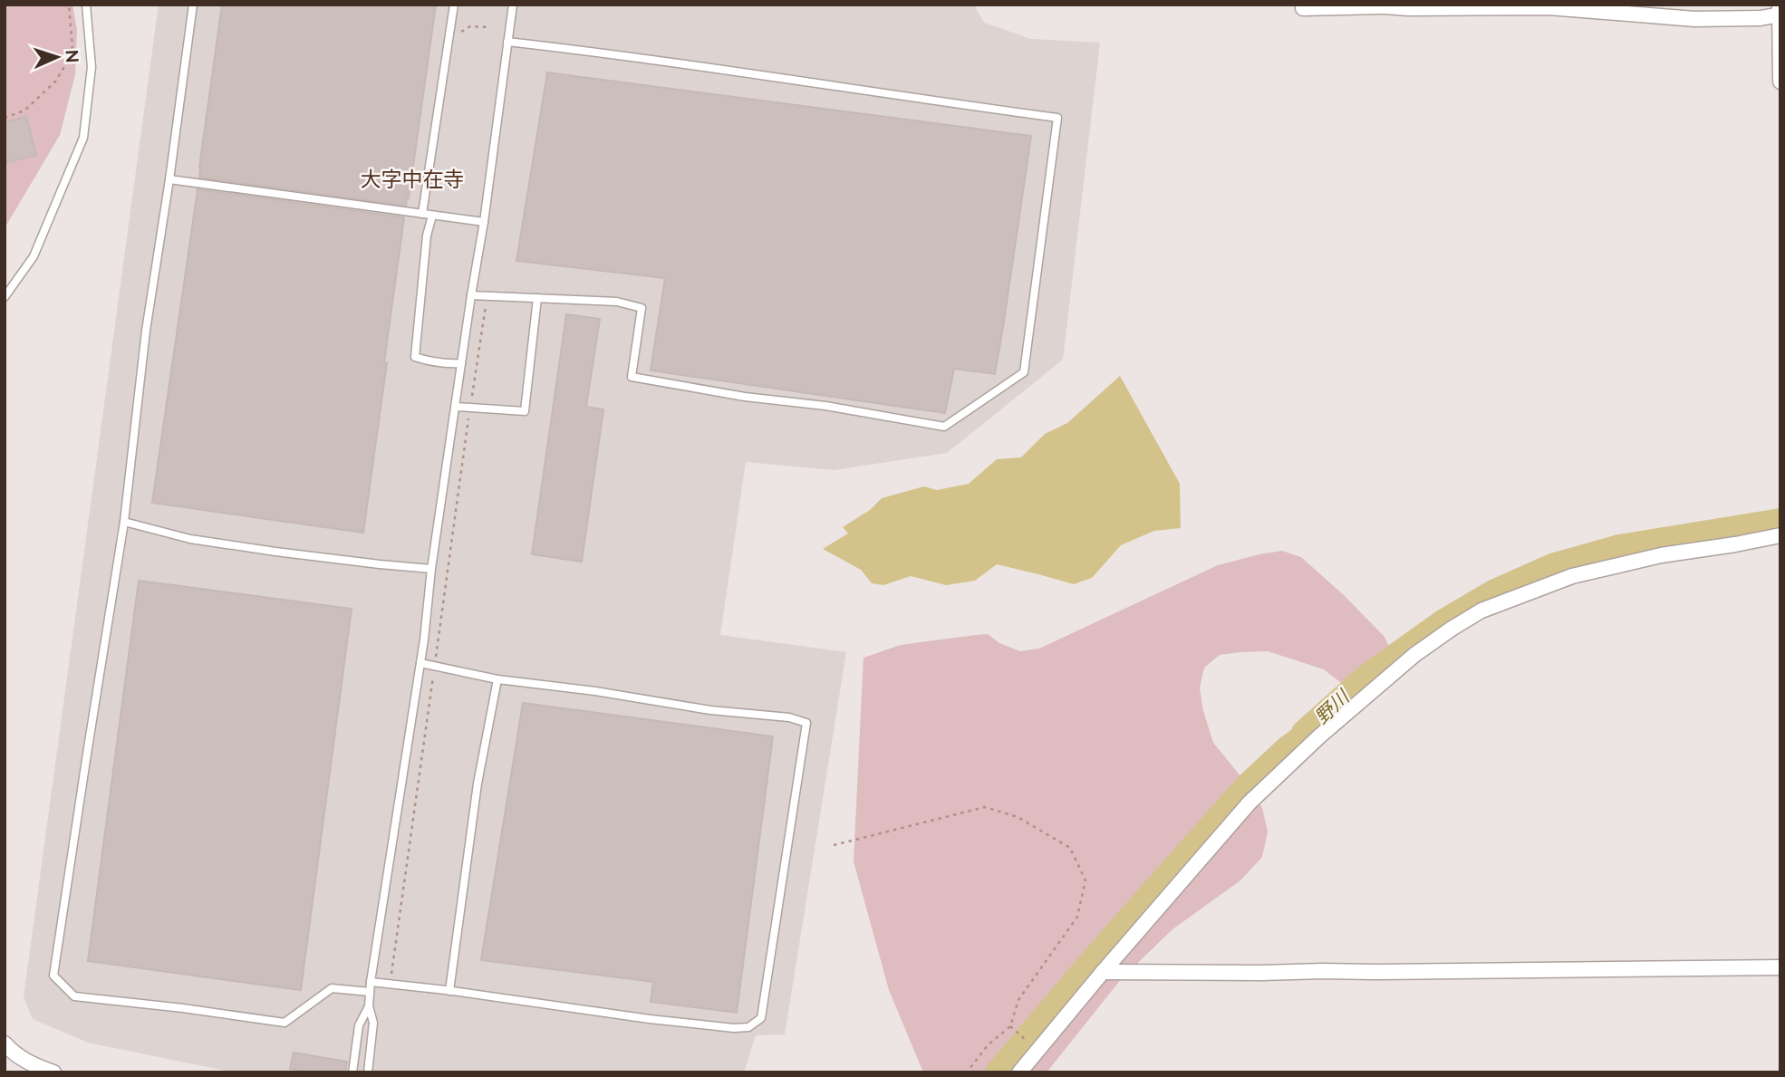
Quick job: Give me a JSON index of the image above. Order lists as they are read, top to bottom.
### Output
{
  "districts": ["大字中在寺"],
  "water": ["野川"],
  "north": "right"
}
